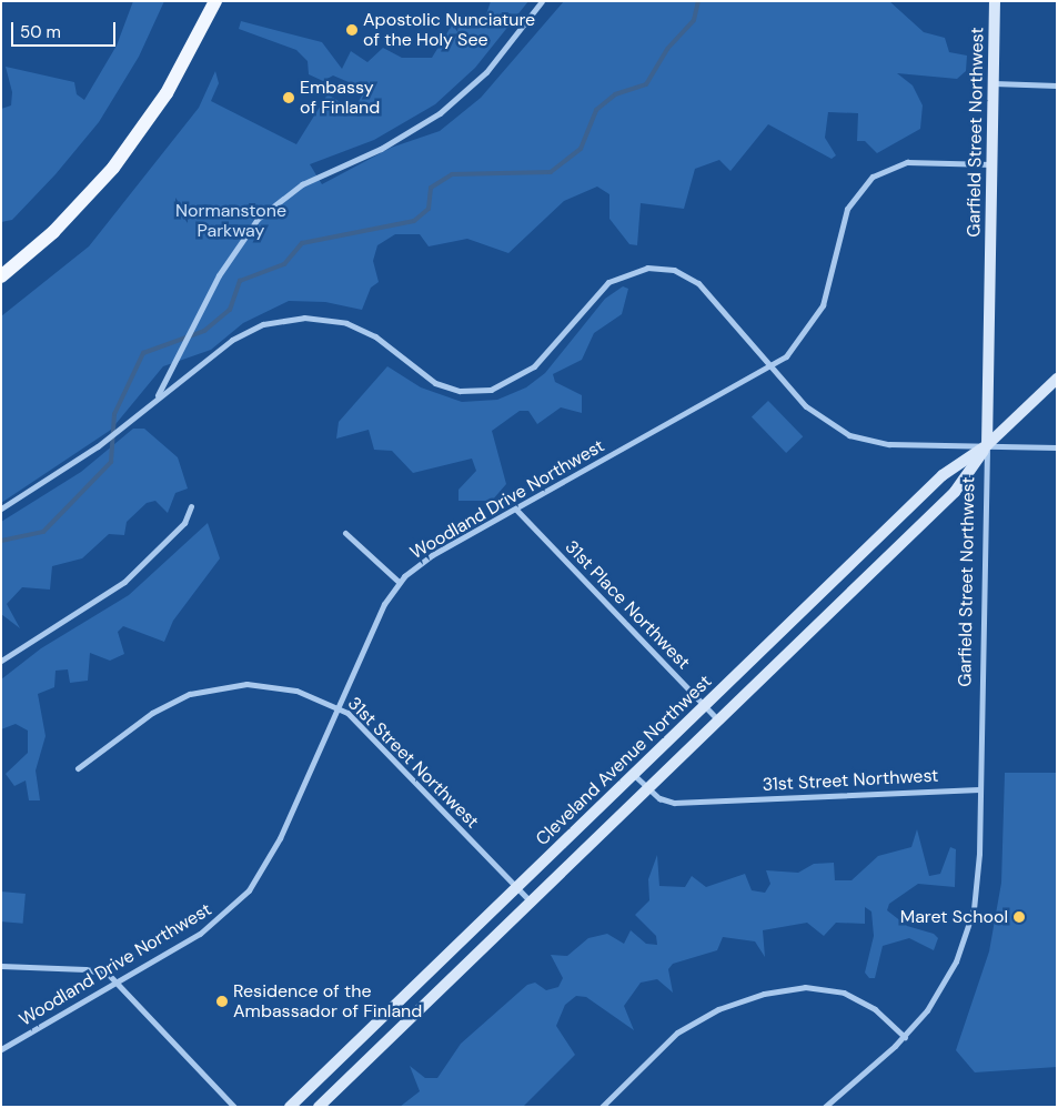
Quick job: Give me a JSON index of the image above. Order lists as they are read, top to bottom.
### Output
{
  "streets": {
    "main road": ["Garfield Street Northwest", "Cleveland Avenue Northwest"],
    "street": ["Woodland Drive Northwest", "31st Place Northwest", "31st Street Northwest"]
  },
  "crossings": [
    ["Garfield Street Northwest", "Woodland Drive Northwest"],
    ["Garfield Street Northwest", "Cleveland Avenue Northwest"],
    ["Garfield Street Northwest", "31st Street Northwest"],
    ["Woodland Drive Northwest", "31st Place Northwest"],
    ["Woodland Drive Northwest", "31st Street Northwest"],
    ["31st Place Northwest", "Cleveland Avenue Northwest"],
    ["Cleveland Avenue Northwest", "31st Street Northwest"]
  ],
  "parks": ["Normanstone Parkway"],
  "places": [
    "Apostolic Nunciature of the Holy See",
    "Embassy of Finland",
    "Maret School",
    "Residence of the Ambassador of Finland"
  ],
  "scale_bar": "50 m"
}
